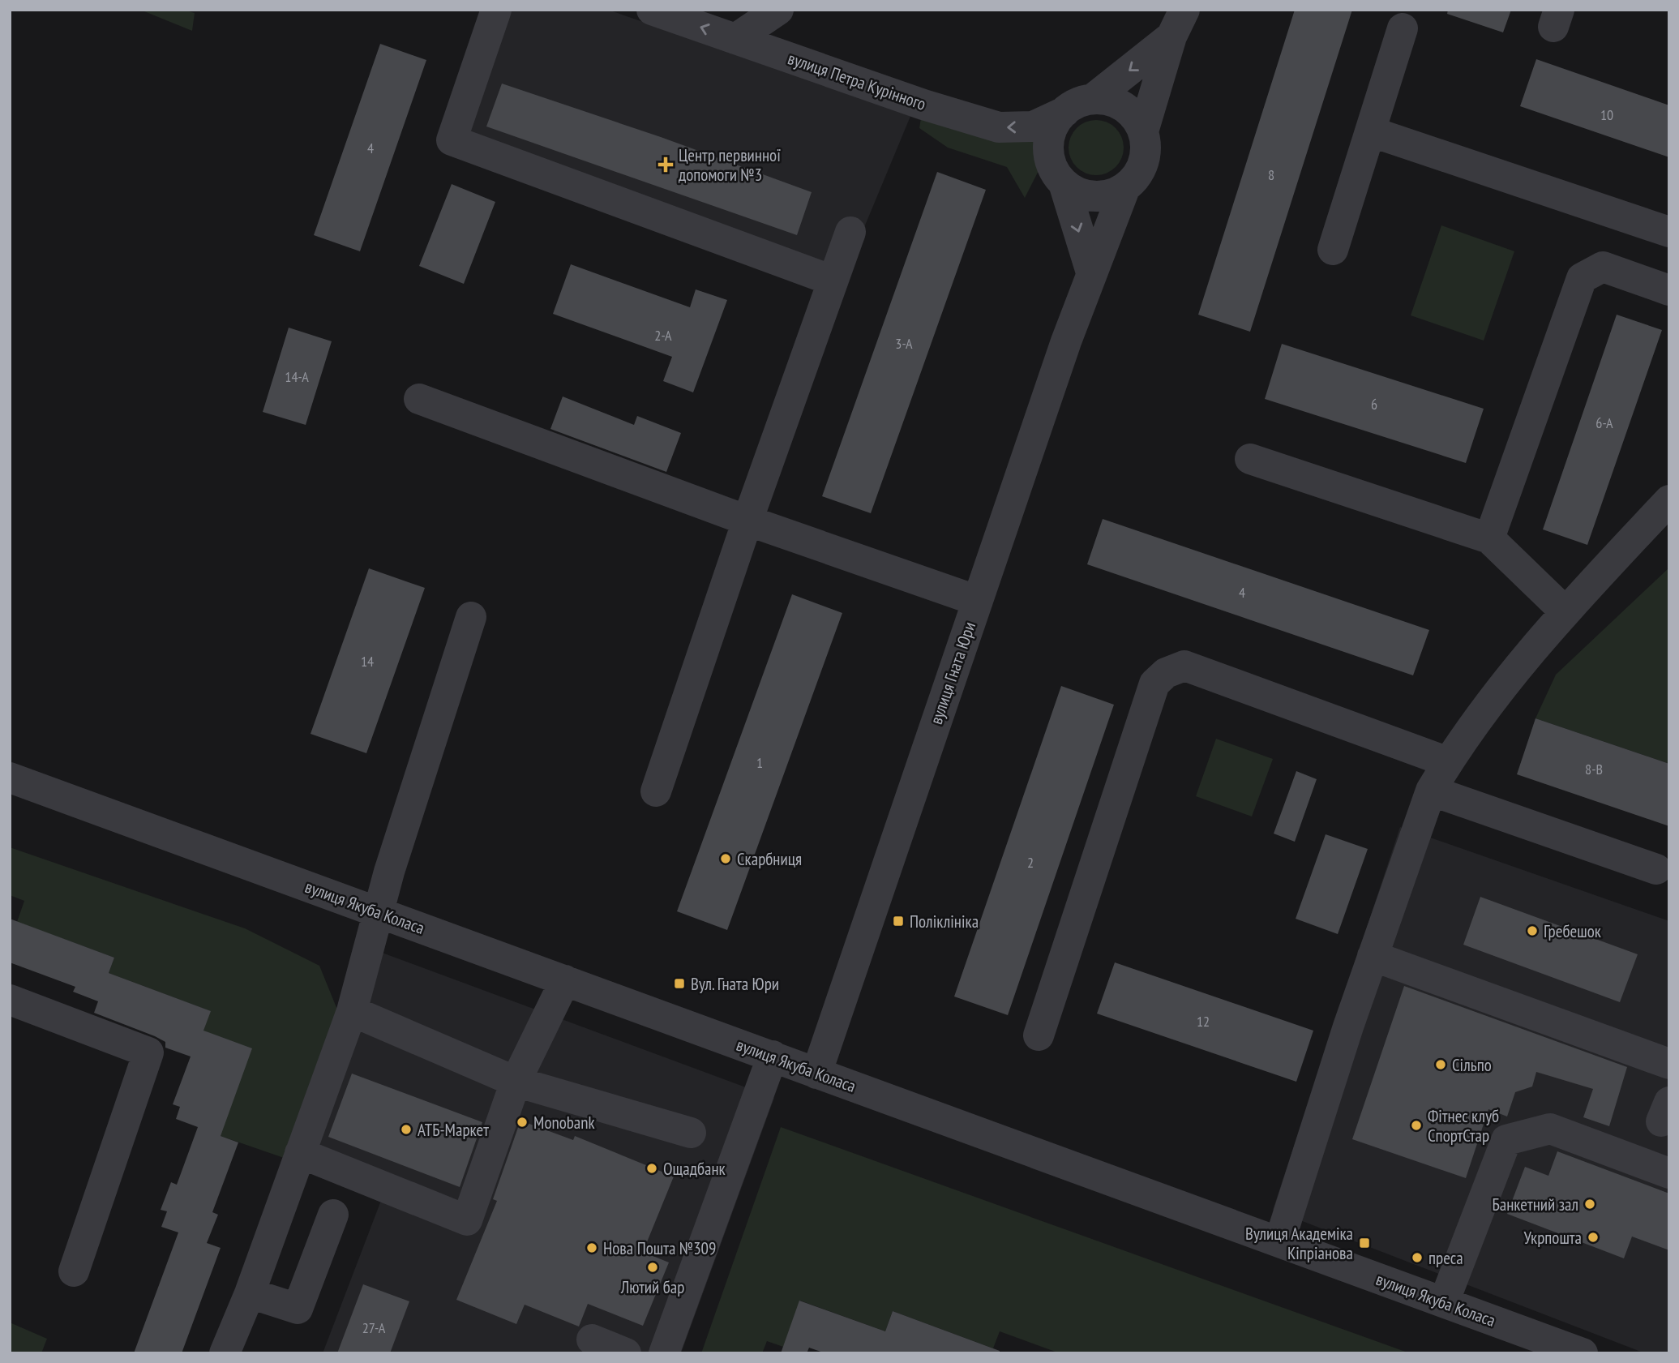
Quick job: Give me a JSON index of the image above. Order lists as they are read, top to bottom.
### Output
{
  "streets": {
    "street": ["вулиця Петра Курінного", "вулиця Гната Юри", "вулиця Якуба Коласа"]
  },
  "crossings": [
    ["вулиця Петра Курінного", "вулиця Гната Юри"],
    ["вулиця Гната Юри", "вулиця Якуба Коласа"]
  ],
  "one_way": ["вулиця Петра Курінного"],
  "places": {
    "health": ["Центр первинної допомоги №3"],
    "other": [
      "Скарбниця",
      "Гребешок",
      "Сільпо",
      "Monobank",
      "Фітнес клуб СпортСтар",
      "АТБ-Маркет",
      "Ощадбанк",
      "Банкетний зал",
      "Укрпошта",
      "Нова Пошта №309",
      "преса",
      "Лютий бар"
    ],
    "transit": ["Поліклініка", "Вул. Гната Юри", "Вулиця Академіка Кіпріанова"]
  },
  "house_numbers": [
    "10",
    "4",
    "8",
    "2-А",
    "3-А",
    "14-А",
    "6",
    "6-А",
    "4",
    "14",
    "1",
    "8-В",
    "2",
    "12",
    "27-А"
  ]
}
